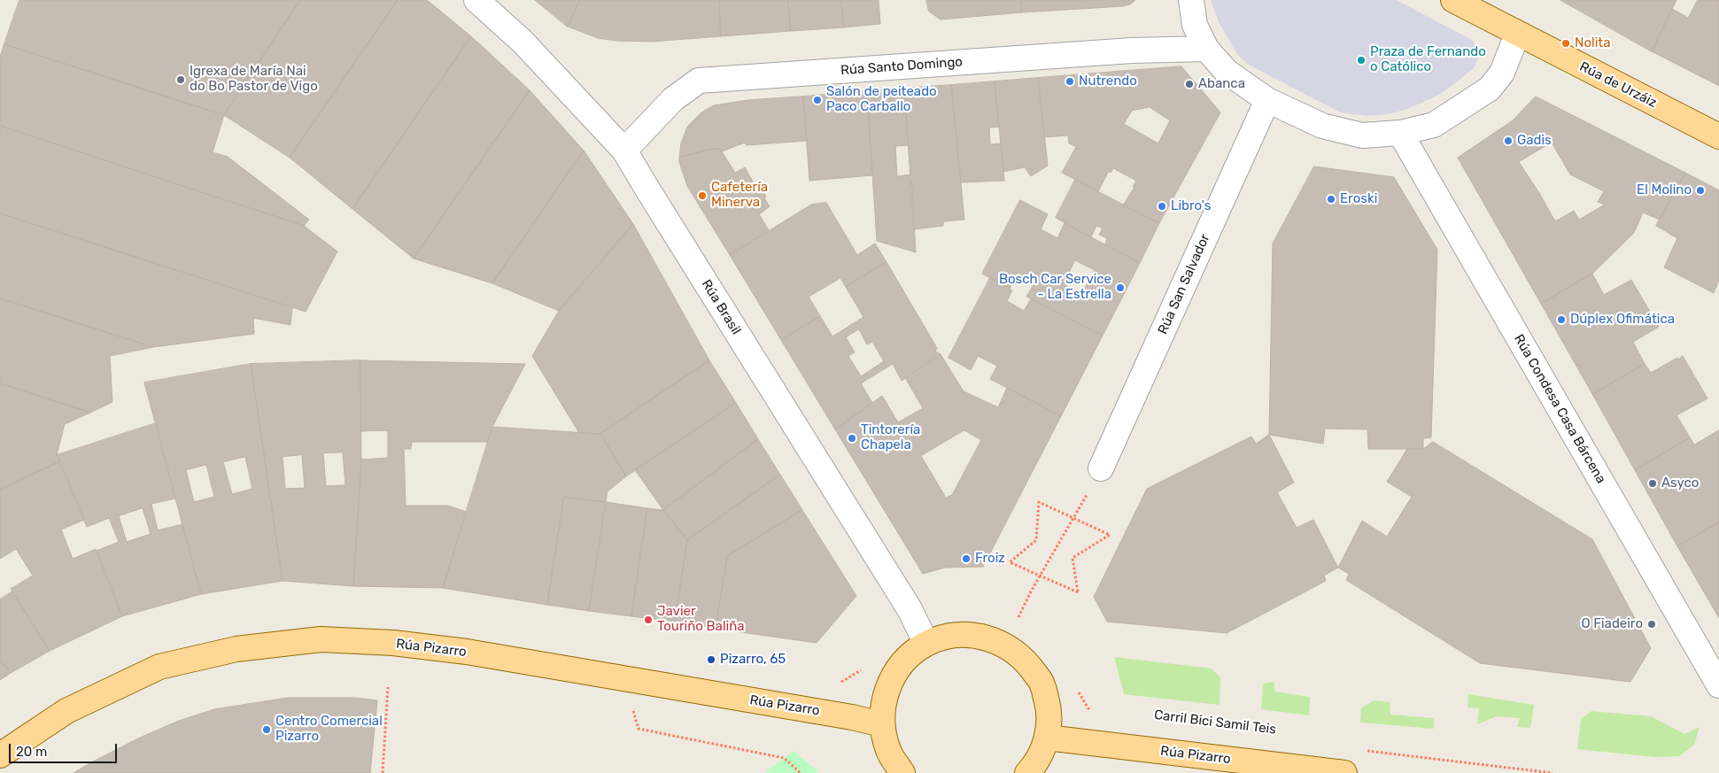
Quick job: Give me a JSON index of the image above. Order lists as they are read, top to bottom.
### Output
{
  "streets": {
    "main road": ["Rúa de Urzáiz", "Rúa Pizarro"],
    "street": [
      "Rúa Santo Domingo",
      "Rúa San Salvador",
      "Rúa Brasil",
      "Rúa Condesa Casa Bárcena"
    ]
  },
  "crossings": [
    ["Rúa Santo Domingo", "Rúa Brasil"]
  ],
  "places": [
    "Nolita",
    "Praza de Fernando o Católico",
    "Igrexa de María Nai do Bo Pastor de Vigo",
    "Nutrendo",
    "Abanca",
    "Salón de peiteado Paco Carballo",
    "Gadis",
    "El Molino",
    "Cafetería Minerva",
    "Eroski",
    "Libro's",
    "Bosch Car Service - La Estrella",
    "Dúplex Ofimática",
    "Tintorería Chapela",
    "Asyco",
    "Froiz",
    "Javier Touriño Baliña",
    "O Fiadeiro",
    "Pizarro, 65",
    "Centro Comercial Pizarro"
  ],
  "scale_bar": "20 m"
}
